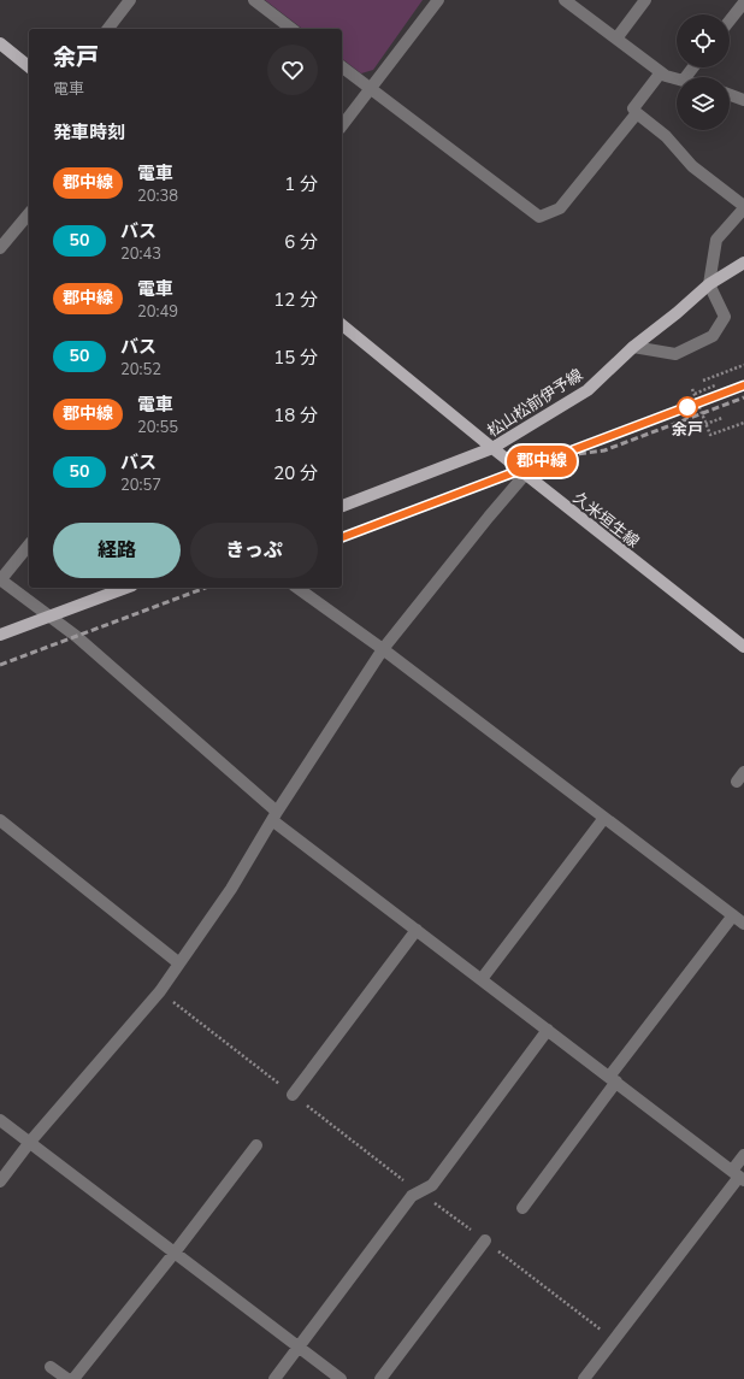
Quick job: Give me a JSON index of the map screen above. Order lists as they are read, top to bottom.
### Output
{
  "streets": {
    "main road": ["松山松前伊予線", "久米垣生線"]
  },
  "crossings": [
    ["松山松前伊予線", "久米垣生線"]
  ],
  "places": ["余戸"],
  "page": {
    "on_map": "郡中線",
    "heading": [
      ["余戸", "電車"],
      "発車時刻"
    ],
    "list": [
      {
        "mark": "郡中線",
        "name": "電車",
        "note": "20:38",
        "value": "1 分"
      },
      {
        "mark": "50",
        "name": "バス",
        "note": "20:43",
        "value": "6 分"
      },
      {
        "mark": "郡中線",
        "name": "電車",
        "note": "20:49",
        "value": "12 分"
      },
      {
        "mark": "50",
        "name": "バス",
        "note": "20:52",
        "value": "15 分"
      },
      {
        "mark": "郡中線",
        "name": "電車",
        "note": "20:55",
        "value": "18 分"
      },
      {
        "mark": "50",
        "name": "バス",
        "note": "20:57",
        "value": "20 分"
      }
    ],
    "buttons": ["経路", "きっぷ"]
  }
}
